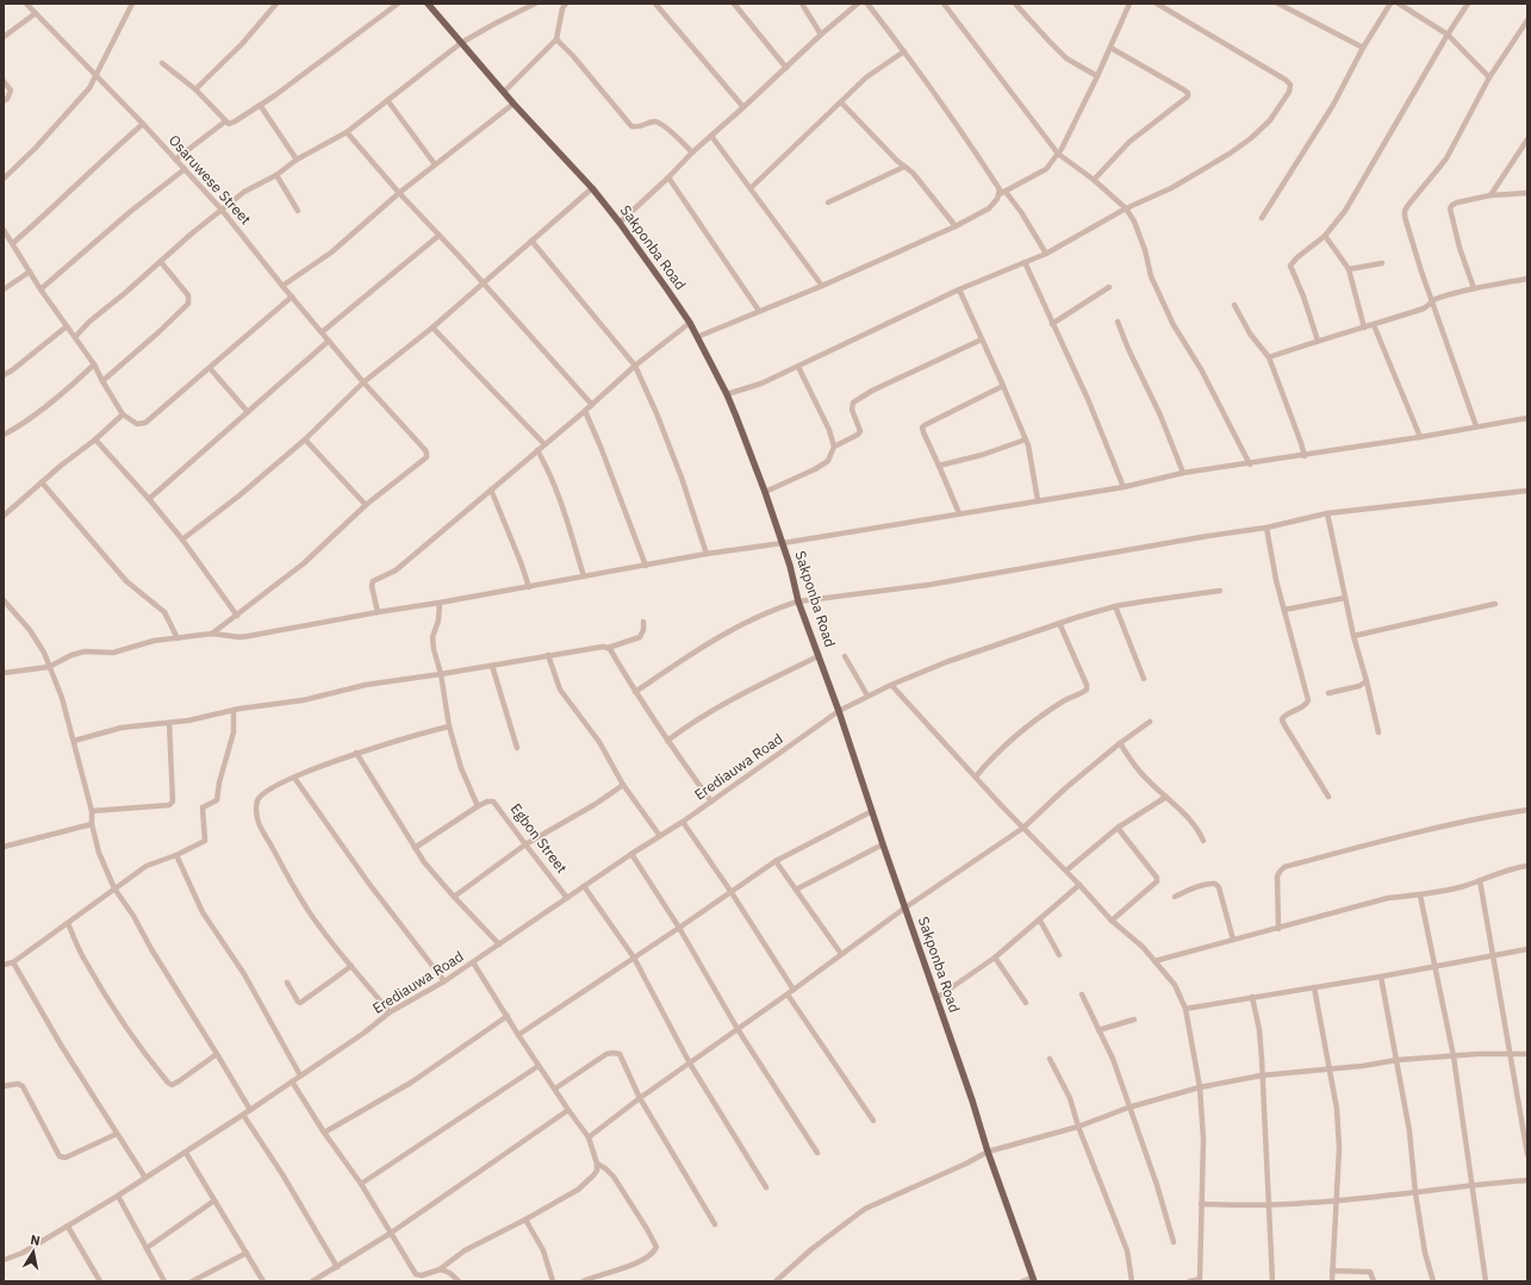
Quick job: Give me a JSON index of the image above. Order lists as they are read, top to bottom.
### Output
{
  "streets": {
    "main road": ["Sakponba Road"],
    "street": ["Osaruwese Street", "Erediauwa Road", "Egbon Street"]
  },
  "crossings": [
    ["Sakponba Road", "Erediauwa Road"],
    ["Erediauwa Road", "Egbon Street"]
  ],
  "north": "top"
}
